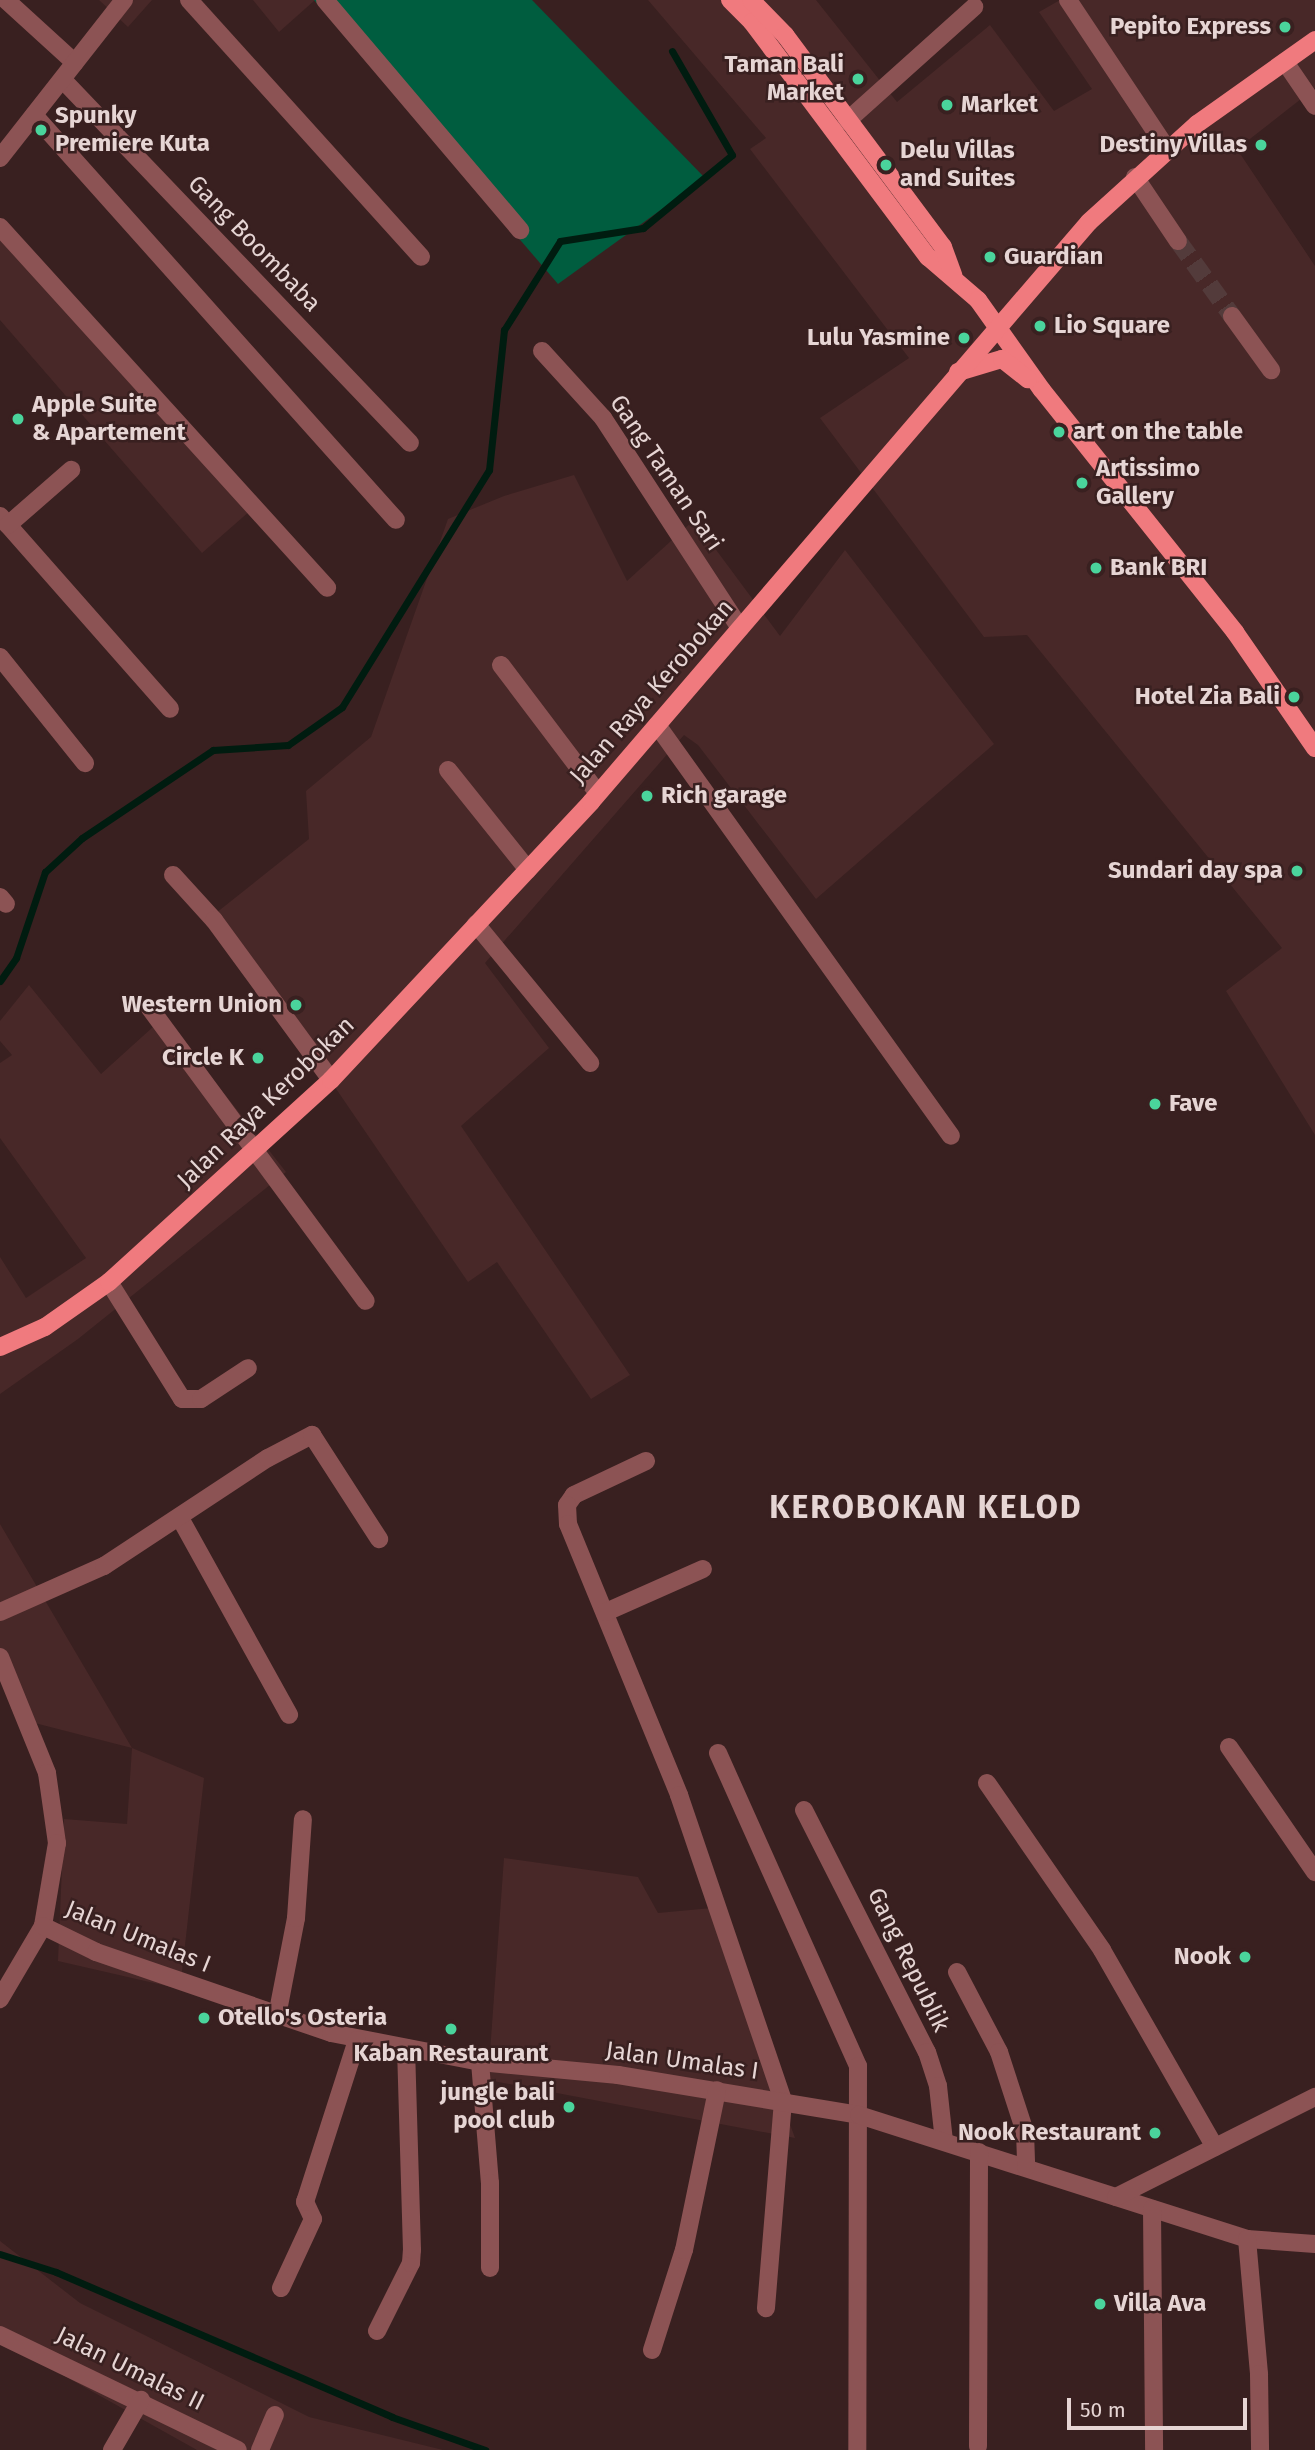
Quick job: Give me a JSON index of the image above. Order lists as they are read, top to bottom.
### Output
{
  "streets": {
    "main road": ["Jalan Raya Kerobokan"],
    "street": [
      "Gang Boombaba",
      "Gang Taman Sari",
      "Jalan Umalas I",
      "Gang Republik",
      "Jalan Umalas II"
    ]
  },
  "crossings": [
    ["Gang Taman Sari", "Jalan Raya Kerobokan"],
    ["Jalan Umalas I", "Gang Republik"]
  ],
  "districts": ["KEROBOKAN KELOD"],
  "places": [
    "Pepito Express",
    "Taman Bali Market",
    "Market",
    "Spunky Premiere Kuta",
    "Destiny Villas",
    "Delu Villas and Suites",
    "Guardian",
    "Lio Square",
    "Lulu Yasmine",
    "Apple Suite & Apartement",
    "art on the table",
    "Artissimo Gallery",
    "Bank BRI",
    "Hotel Zia Bali",
    "Rich garage",
    "Sundari day spa",
    "Western Union",
    "Circle K",
    "Fave",
    "Nook",
    "Otello's Osteria",
    "Kaban Restaurant",
    "jungle bali pool club",
    "Nook Restaurant",
    "Villa Ava"
  ],
  "scale_bar": "50 m"
}
